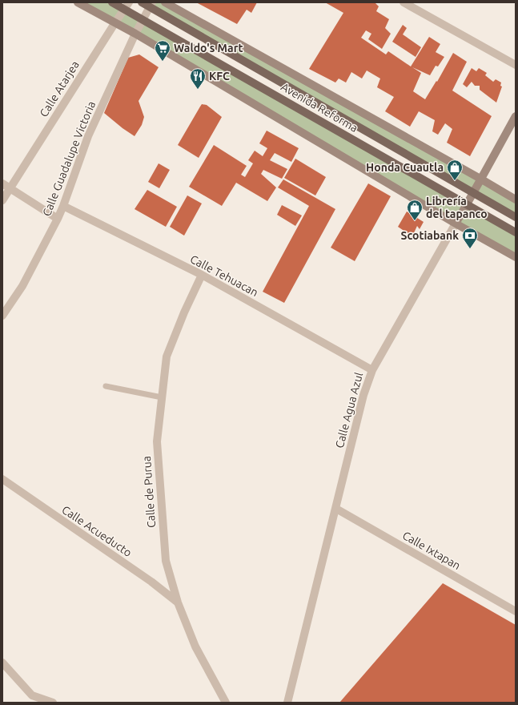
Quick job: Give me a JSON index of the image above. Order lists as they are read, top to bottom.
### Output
{
  "streets": {
    "main road": ["Avenida Reforma"],
    "street": [
      "Calle Atarjea",
      "Calle Guadalupe Victoria",
      "Calle Tehuacan",
      "Calle Agua Azul",
      "Calle de Purua",
      "Calle Acueducto",
      "Calle Ixtapan"
    ]
  },
  "crossings": [
    ["Calle Atarjea", "Avenida Reforma"],
    ["Avenida Reforma", "Calle Guadalupe Victoria"],
    ["Avenida Reforma", "Calle Agua Azul"],
    ["Calle Guadalupe Victoria", "Calle Tehuacan"],
    ["Calle Tehuacan", "Calle Agua Azul"],
    ["Calle Tehuacan", "Calle de Purua"],
    ["Calle Agua Azul", "Calle Ixtapan"],
    ["Calle de Purua", "Calle Acueducto"]
  ],
  "places": {
    "supermarket": ["Waldo's Mart"],
    "restaurant": ["KFC"],
    "shop": ["Honda Cuautla", "Librería del tapanco"],
    "bank": ["Scotiabank"]
  }
}
